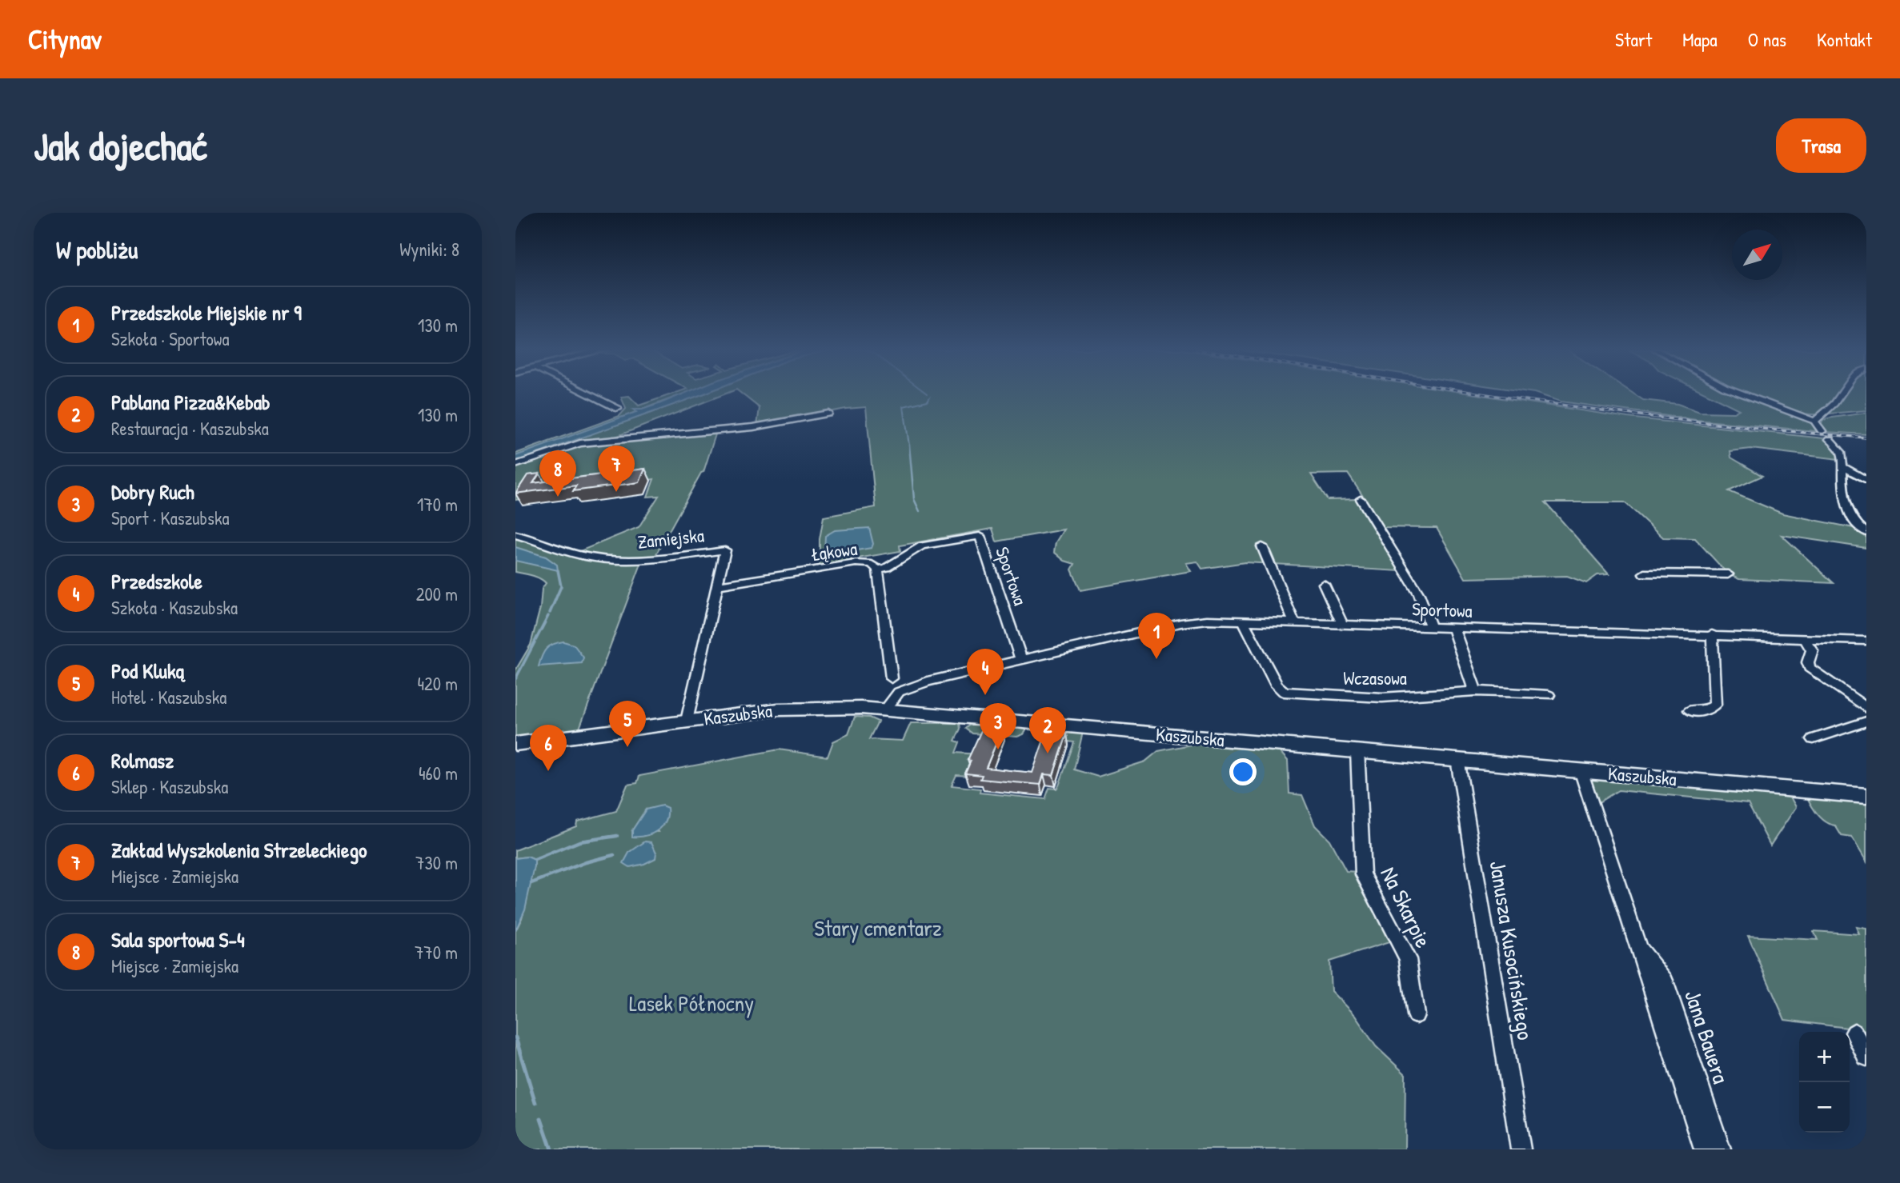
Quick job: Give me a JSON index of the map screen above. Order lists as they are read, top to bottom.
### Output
{
  "streets": {
    "main road": ["Kaszubska"],
    "street": [
      "Zamiejska",
      "Łąkowa",
      "Sportowa",
      "Wczasowa",
      "Na Skarpie",
      "Janusza Kusocińskiego",
      "Jana Bauera"
    ]
  },
  "crossings": [
    ["Zamiejska", "Łąkowa"],
    ["Zamiejska", "Kaszubska"],
    ["Łąkowa", "Sportowa"],
    ["Sportowa", "Wczasowa"],
    ["Sportowa", "Kaszubska"],
    ["Kaszubska", "Na Skarpie"],
    ["Kaszubska", "Janusza Kusocińskiego"],
    ["Kaszubska", "Jana Bauera"]
  ],
  "parks": ["Stary cmentarz", "Lasek Północny"],
  "north": "top right",
  "page": {
    "header": "Citynav",
    "nav": [
      "Start",
      "Mapa",
      "O nas",
      "Kontakt"
    ],
    "buttons": "Trasa",
    "title": "Jak dojechać",
    "heading": ["W pobliżu", "Wyniki: 8"],
    "list": [
      {
        "mark": "1",
        "name": "Przedszkole Miejskie nr 9",
        "note": "Szkoła · Sportowa",
        "value": "130 m"
      },
      {
        "mark": "2",
        "name": "Pablana Pizza&Kebab",
        "note": "Restauracja · Kaszubska",
        "value": "130 m"
      },
      {
        "mark": "3",
        "name": "Dobry Ruch",
        "note": "Sport · Kaszubska",
        "value": "170 m"
      },
      {
        "mark": "4",
        "name": "Przedszkole",
        "note": "Szkoła · Kaszubska",
        "value": "200 m"
      },
      {
        "mark": "5",
        "name": "Pod Kluką",
        "note": "Hotel · Kaszubska",
        "value": "420 m"
      },
      {
        "mark": "6",
        "name": "Rolmasz",
        "note": "Sklep · Kaszubska",
        "value": "460 m"
      },
      {
        "mark": "7",
        "name": "Zakład Wyszkolenia Strzeleckiego",
        "note": "Miejsce · Zamiejska",
        "value": "730 m"
      },
      {
        "mark": "8",
        "name": "Sala sportowa S-4",
        "note": "Miejsce · Zamiejska",
        "value": "770 m"
      }
    ],
    "pins": [
      "7",
      "8",
      "1",
      "4",
      "5",
      "3",
      "2",
      "6"
    ],
    "map_buttons": ["+", "−"]
  }
}
